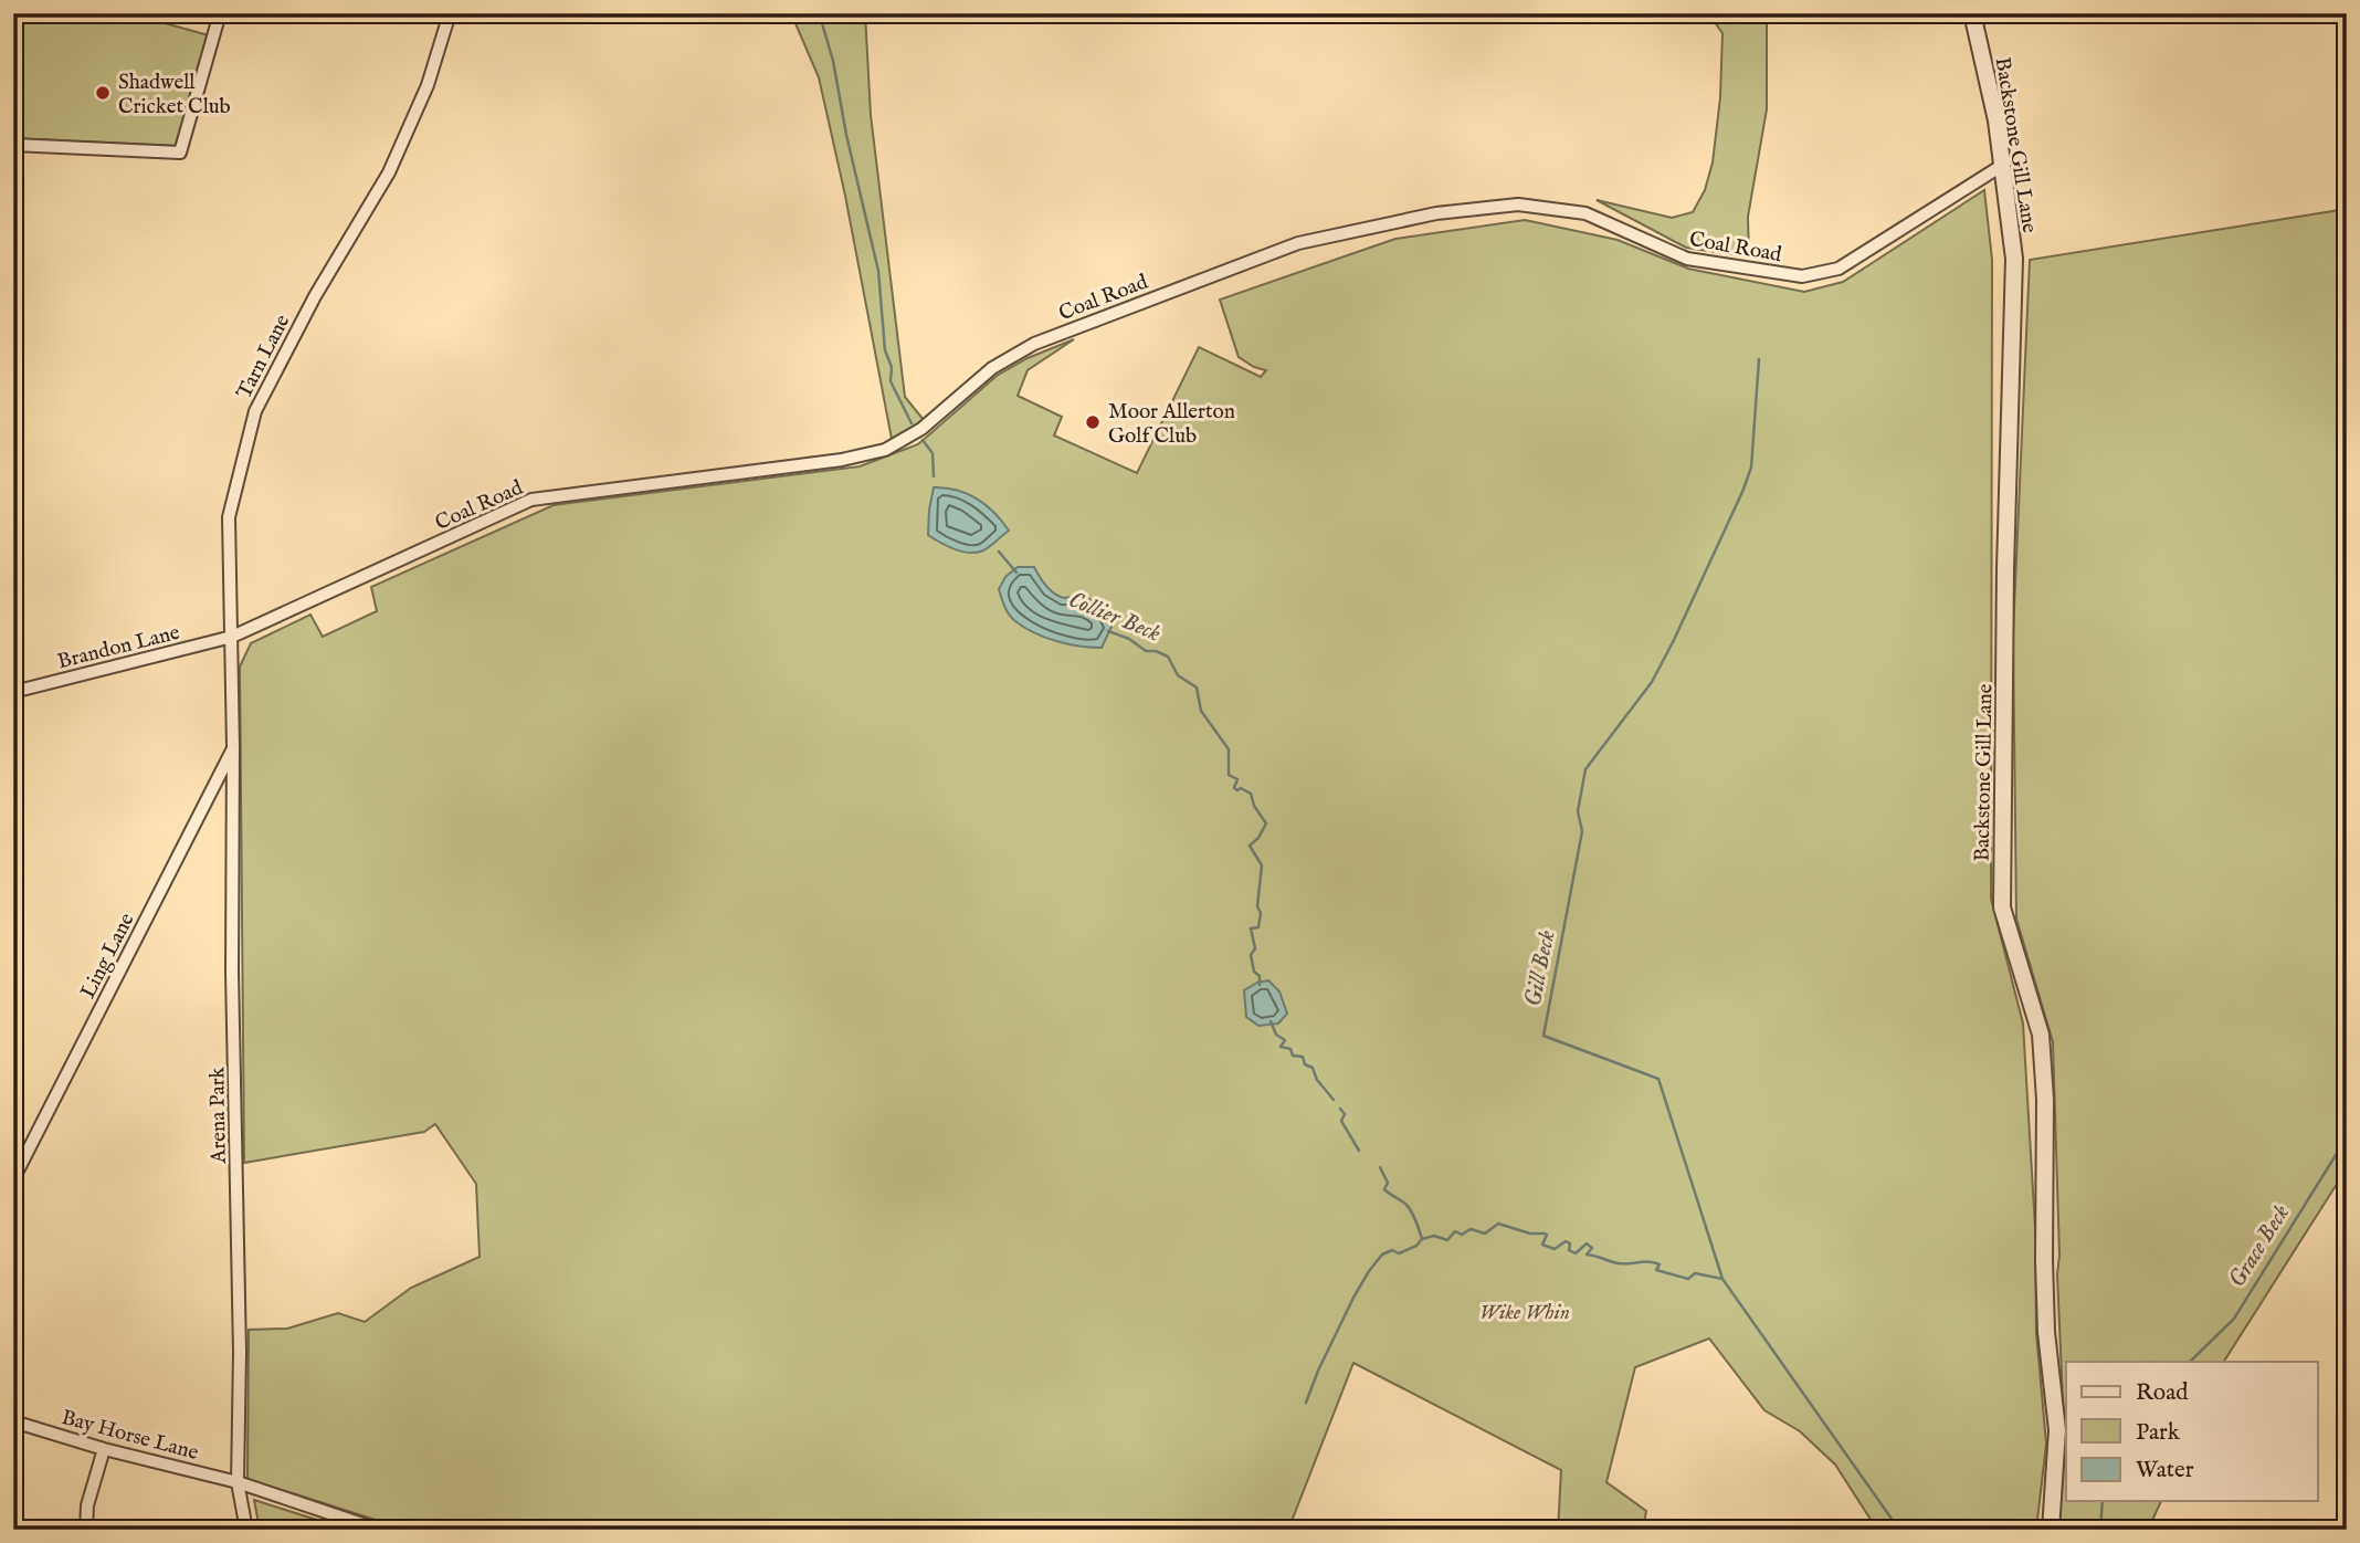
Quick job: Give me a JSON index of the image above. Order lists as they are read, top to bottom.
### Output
{
  "streets": {
    "street": [
      "Backstone Gill Lane",
      "Coal Road",
      "Tarn Lane",
      "Brandon Lane",
      "Ling Lane",
      "Arena Park",
      "Bay Horse Lane"
    ]
  },
  "crossings": [
    ["Backstone Gill Lane", "Coal Road"],
    ["Coal Road", "Tarn Lane"],
    ["Coal Road", "Brandon Lane"],
    ["Tarn Lane", "Brandon Lane"],
    ["Tarn Lane", "Ling Lane"],
    ["Tarn Lane", "Arena Park"],
    ["Ling Lane", "Arena Park"],
    ["Arena Park", "Bay Horse Lane"]
  ],
  "water": ["Collier Beck", "Gill Beck", "Grace Beck"],
  "parks": ["Wike Whin"],
  "places": ["Shadwell Cricket Club", "Moor Allerton Golf Club"],
  "legend": ["Road", "Park", "Water"]
}
